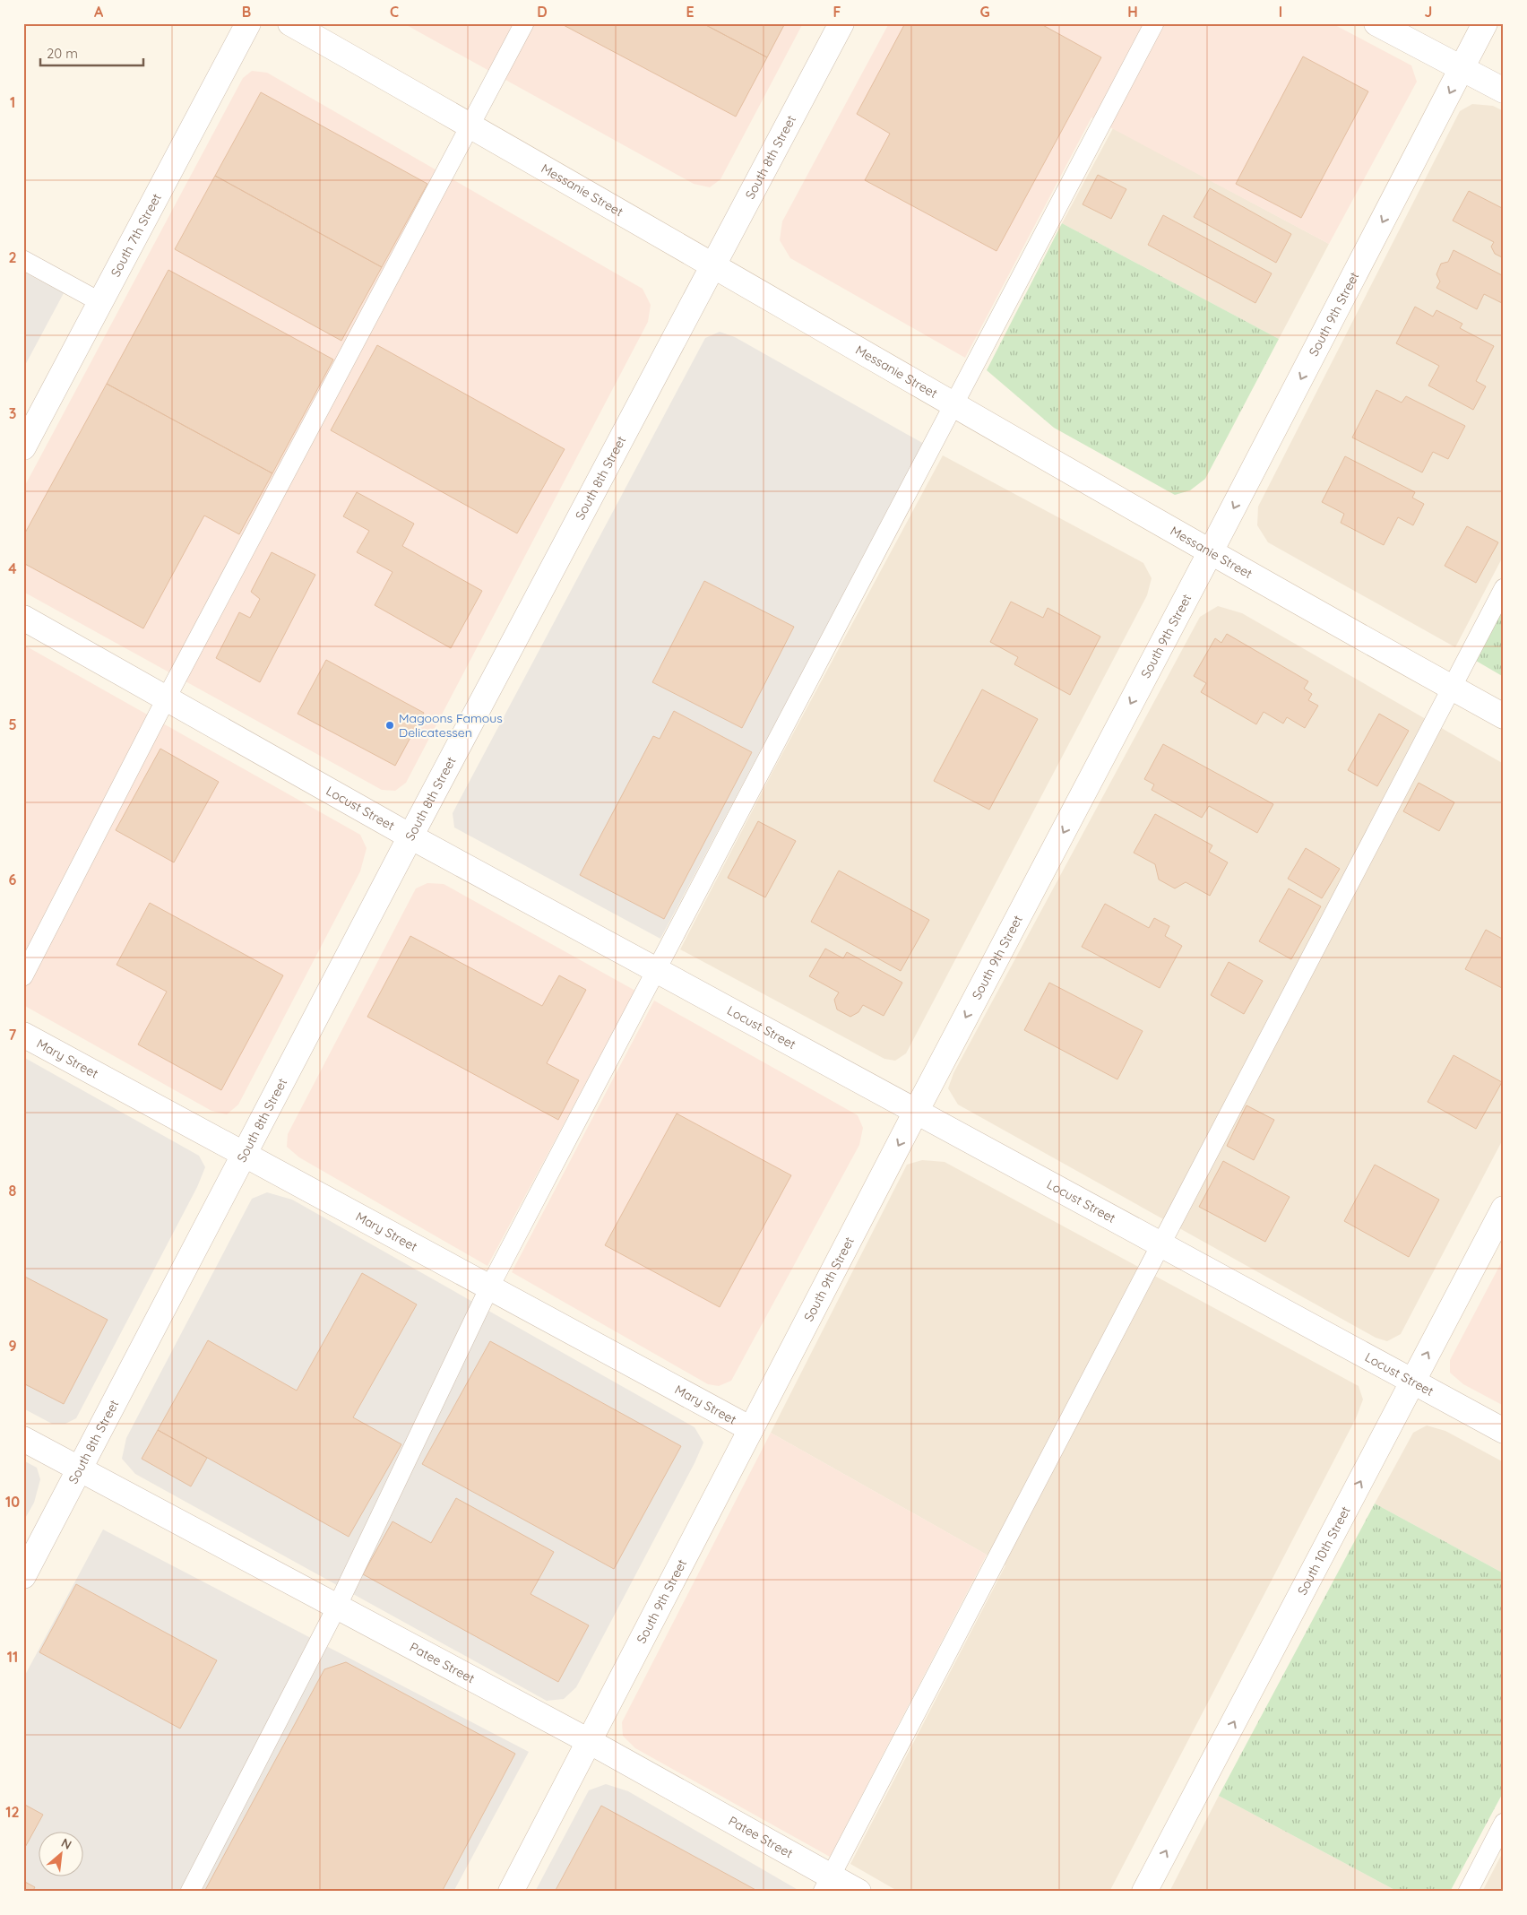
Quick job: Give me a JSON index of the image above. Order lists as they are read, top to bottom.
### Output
{
  "streets": {
    "street": [
      "South 8th Street",
      "Messanie Street",
      "South 7th Street",
      "South 9th Street",
      "Locust Street",
      "Mary Street",
      "South 10th Street",
      "Patee Street"
    ]
  },
  "crossings": [
    ["South 8th Street", "Messanie Street"],
    ["South 8th Street", "Locust Street"],
    ["South 8th Street", "Mary Street"],
    ["South 8th Street", "Patee Street"],
    ["Messanie Street", "South 9th Street"],
    ["South 9th Street", "Locust Street"],
    ["South 9th Street", "Mary Street"],
    ["South 9th Street", "Patee Street"],
    ["Locust Street", "South 10th Street"]
  ],
  "one_way": ["South 9th Street", "South 10th Street"],
  "places": ["Magoons Famous Delicatessen"],
  "scale_bar": "20 m",
  "north": "top right",
  "grid": {
    "columns": [
      "A",
      "B",
      "C",
      "D",
      "E",
      "F",
      "G",
      "H",
      "I",
      "J"
    ],
    "rows": [
      "1",
      "2",
      "3",
      "4",
      "5",
      "6",
      "7",
      "8",
      "9",
      "10",
      "11",
      "12"
    ]
  }
}
